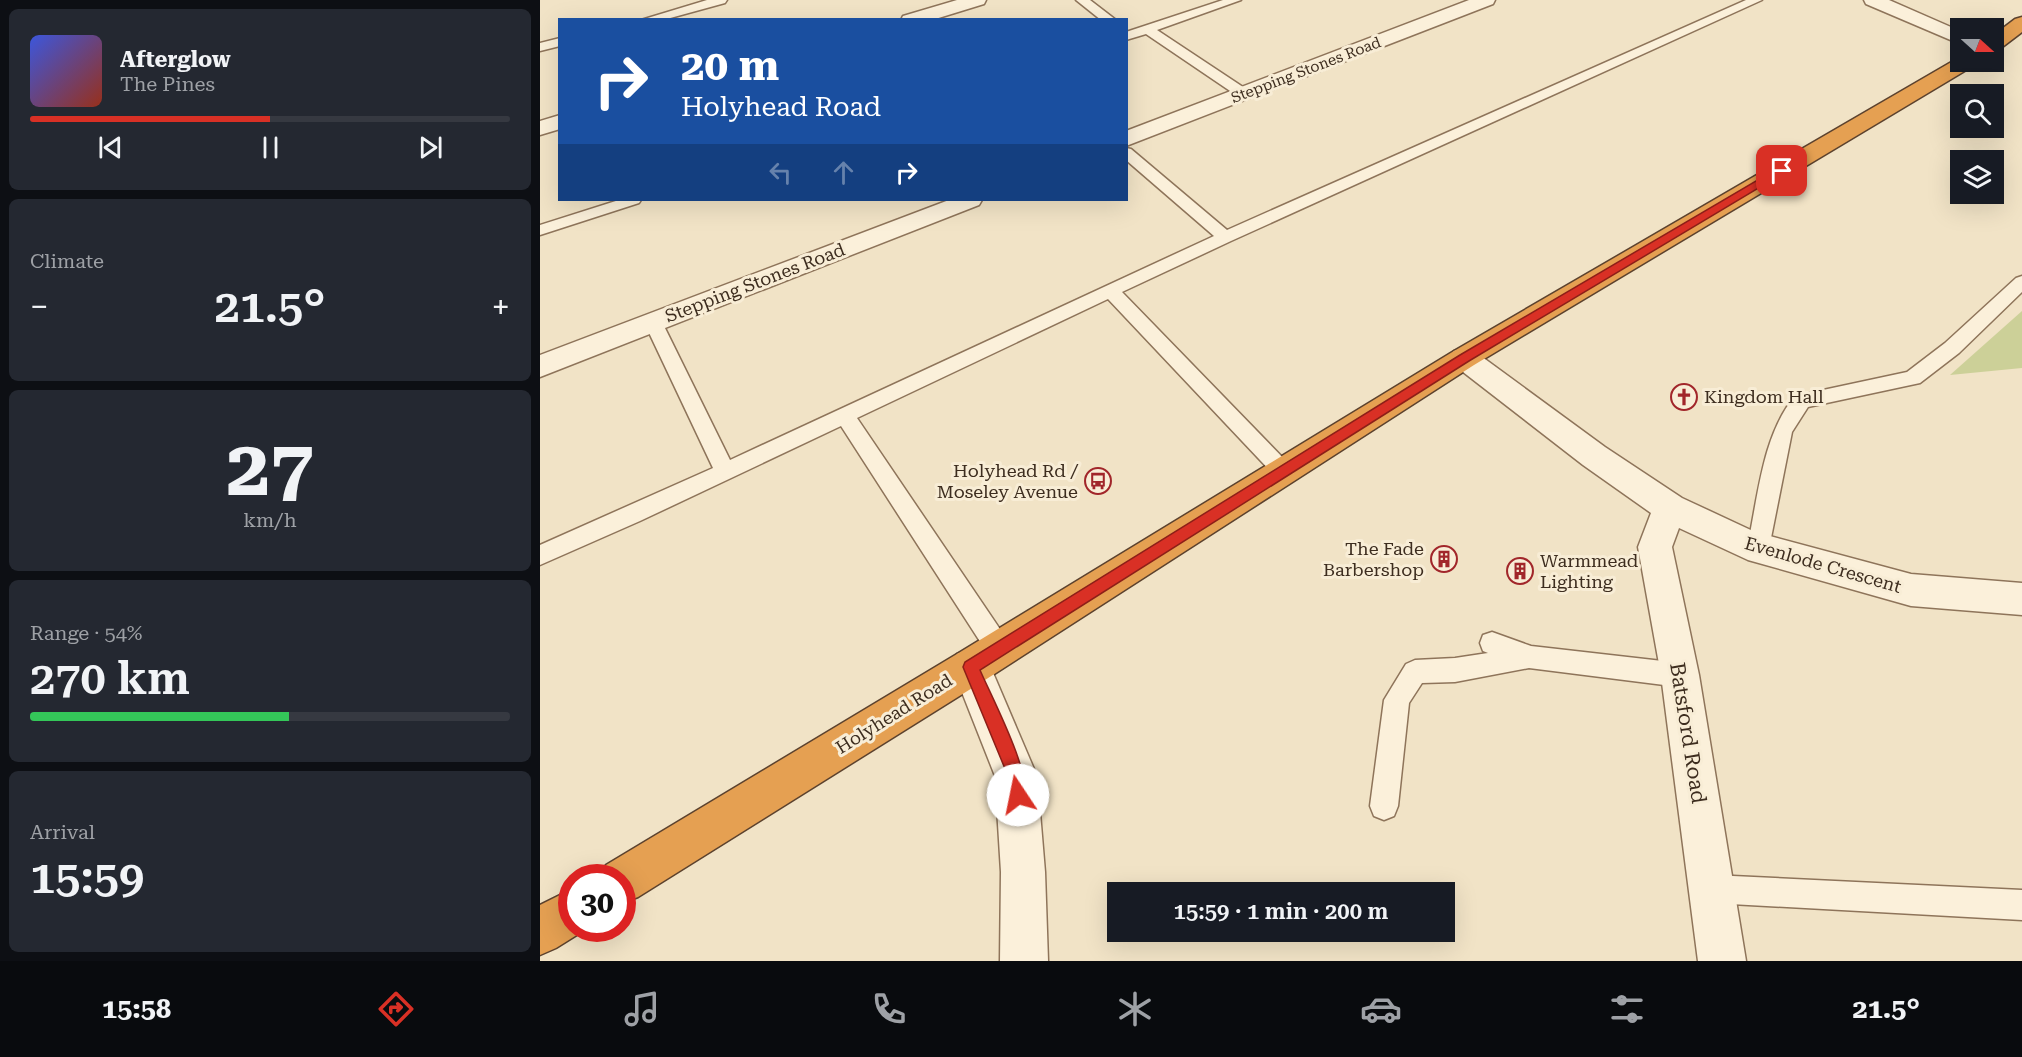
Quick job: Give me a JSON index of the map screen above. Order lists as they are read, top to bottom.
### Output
{
  "streets": {
    "highway": ["Holyhead Road"],
    "street": ["Stepping Stones Road", "Evenlode Crescent", "Batsford Road"]
  },
  "crossings": [
    ["Evenlode Crescent", "Holyhead Road"],
    ["Evenlode Crescent", "Batsford Road"]
  ],
  "places": {
    "church": ["Kingdom Hall"],
    "bus stop": ["Holyhead Rd / Moseley Avenue"],
    "building": ["The Fade Barbershop", "Warmmead Lighting"]
  },
  "north": "right",
  "page": {
    "turn": ["20 m", "Holyhead Road"],
    "song": ["Afterglow", "The Pines"],
    "tile": [
      "Climate",
      ["27", "km/h"],
      ["Range · 54%", "270 km"],
      ["Arrival", "15:59"]
    ],
    "heat": ["−", "21.5°", "+"],
    "limit": "30",
    "trip": "15:59 · 1 min · 200 m",
    "tabs": ["15:58", "21.5°"]
  }
}
